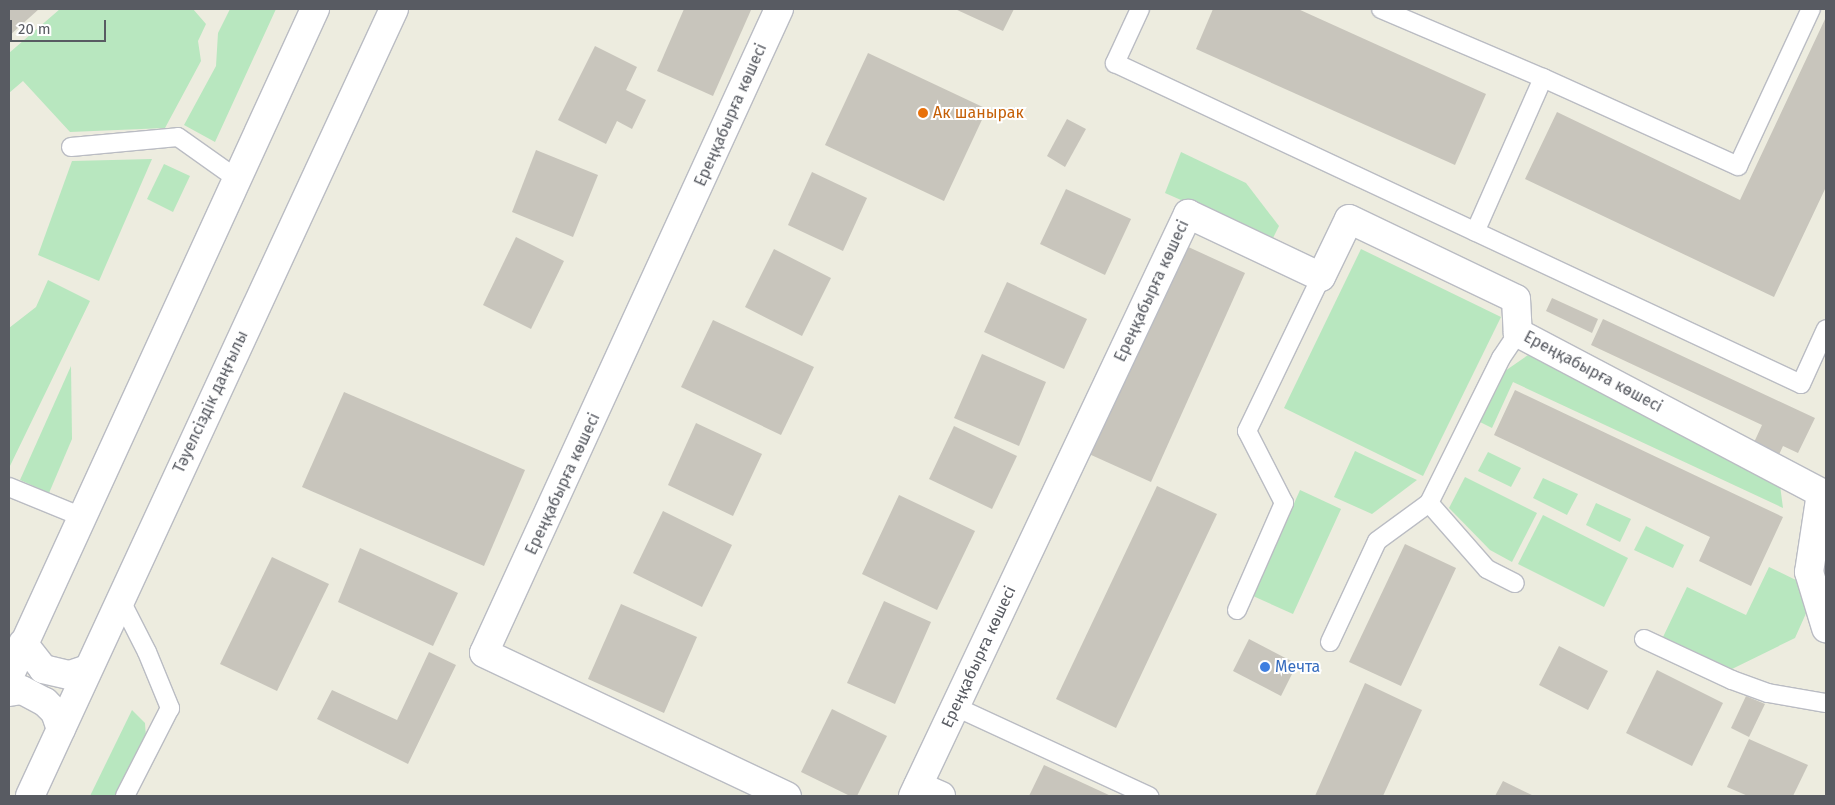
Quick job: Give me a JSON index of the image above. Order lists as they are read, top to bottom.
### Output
{
  "streets": {
    "street": ["Ереңқабырға көшесі", "Тәуелсіздік даңғылы"]
  },
  "places": ["Ак шанырак", "Мечта"],
  "scale_bar": "20 m"
}
